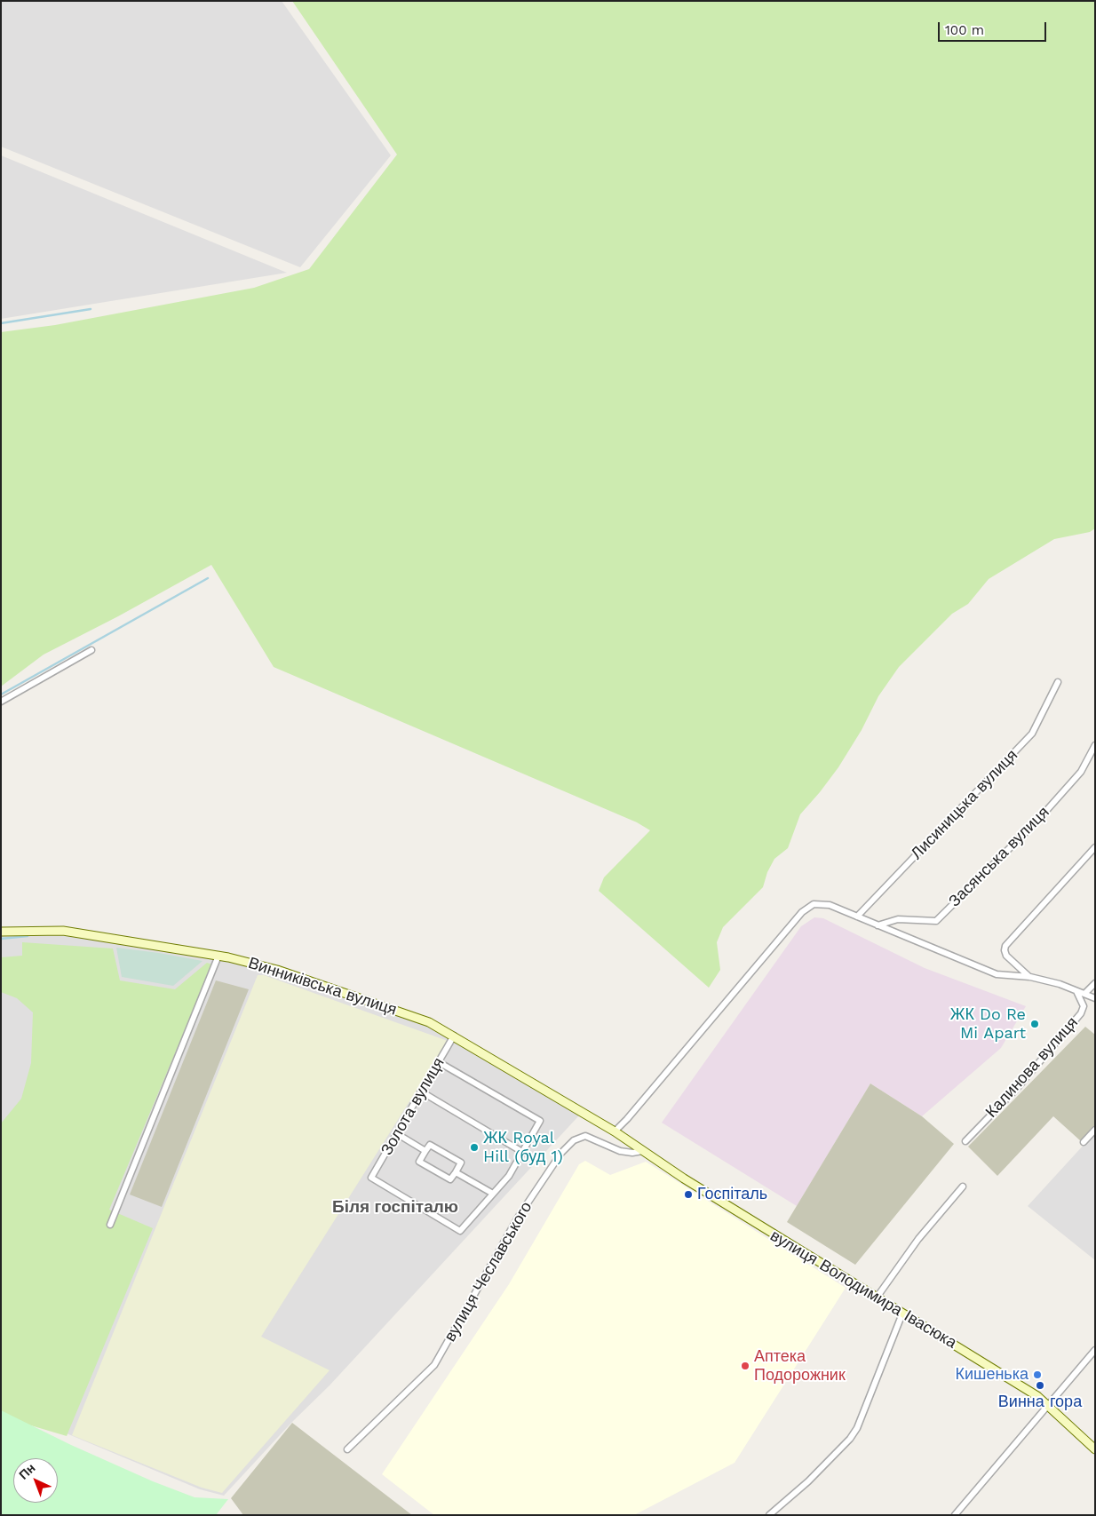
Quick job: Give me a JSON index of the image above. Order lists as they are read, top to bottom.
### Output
{
  "streets": {
    "main road": ["Винниківська вулиця", "вулиця Володимира Івасюка"],
    "street": [
      "Лисиницька вулиця",
      "Засянська вулиця",
      "Калинова вулиця",
      "Золота вулиця",
      "вулиця Чеславського"
    ]
  },
  "crossings": [
    ["Винниківська вулиця", "Золота вулиця"],
    ["Винниківська вулиця", "вулиця Володимира Івасюка"],
    ["вулиця Чеславського", "вулиця Володимира Івасюка"]
  ],
  "districts": ["Біля госпіталю"],
  "places": [
    "ЖК Do Re Mi Apart",
    "ЖК Royal Hill (буд 1)",
    "Госпіталь",
    "Аптека Подорожник",
    "Кишенька",
    "Винна гора"
  ],
  "scale_bar": "100 m",
  "north": "top left"
}
